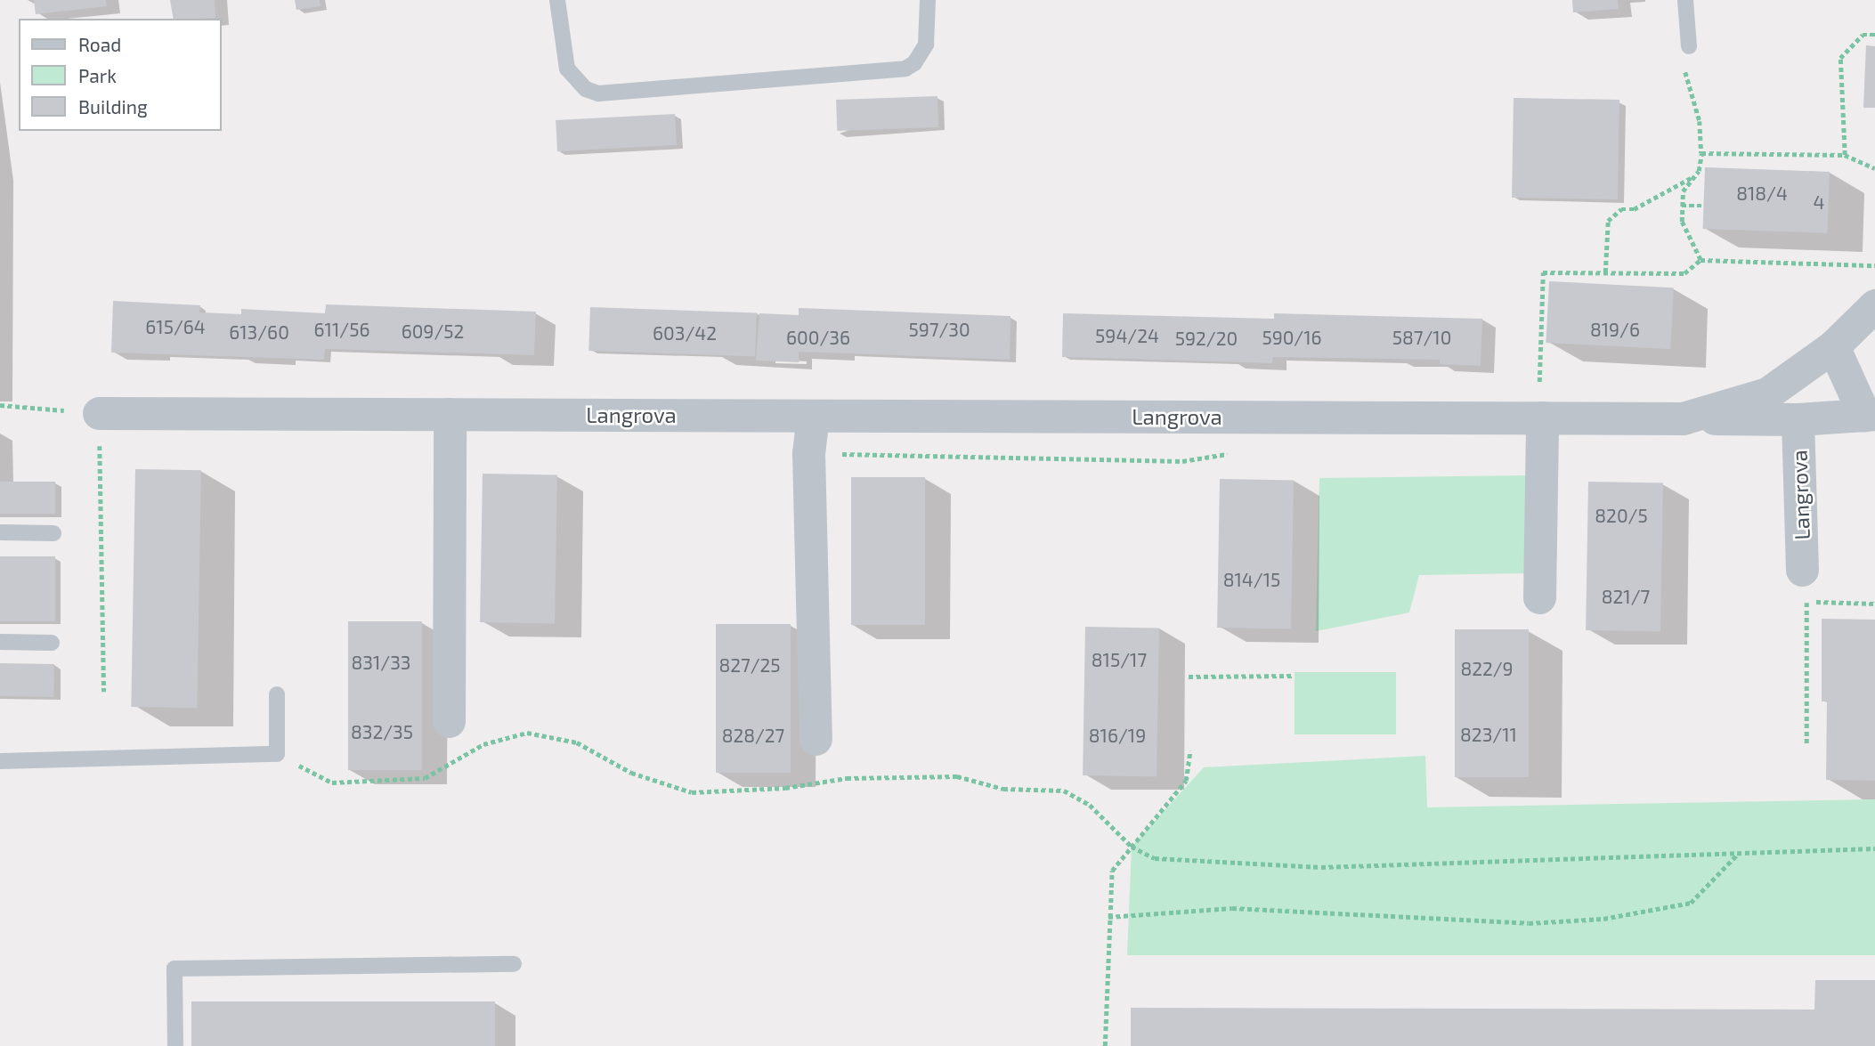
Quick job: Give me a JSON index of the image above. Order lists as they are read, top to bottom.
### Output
{
  "streets": {
    "street": ["Langrova"]
  },
  "house_numbers": [
    "818/4",
    "4",
    "615/64",
    "611/56",
    "597/30",
    "819/6",
    "609/52",
    "613/60",
    "603/42",
    "594/24",
    "600/36",
    "590/16",
    "587/10",
    "592/20",
    "820/5",
    "814/15",
    "821/7",
    "815/17",
    "831/33",
    "827/25",
    "822/9",
    "832/35",
    "823/11",
    "828/27",
    "816/19"
  ],
  "legend": ["Road", "Park", "Building"]
}
